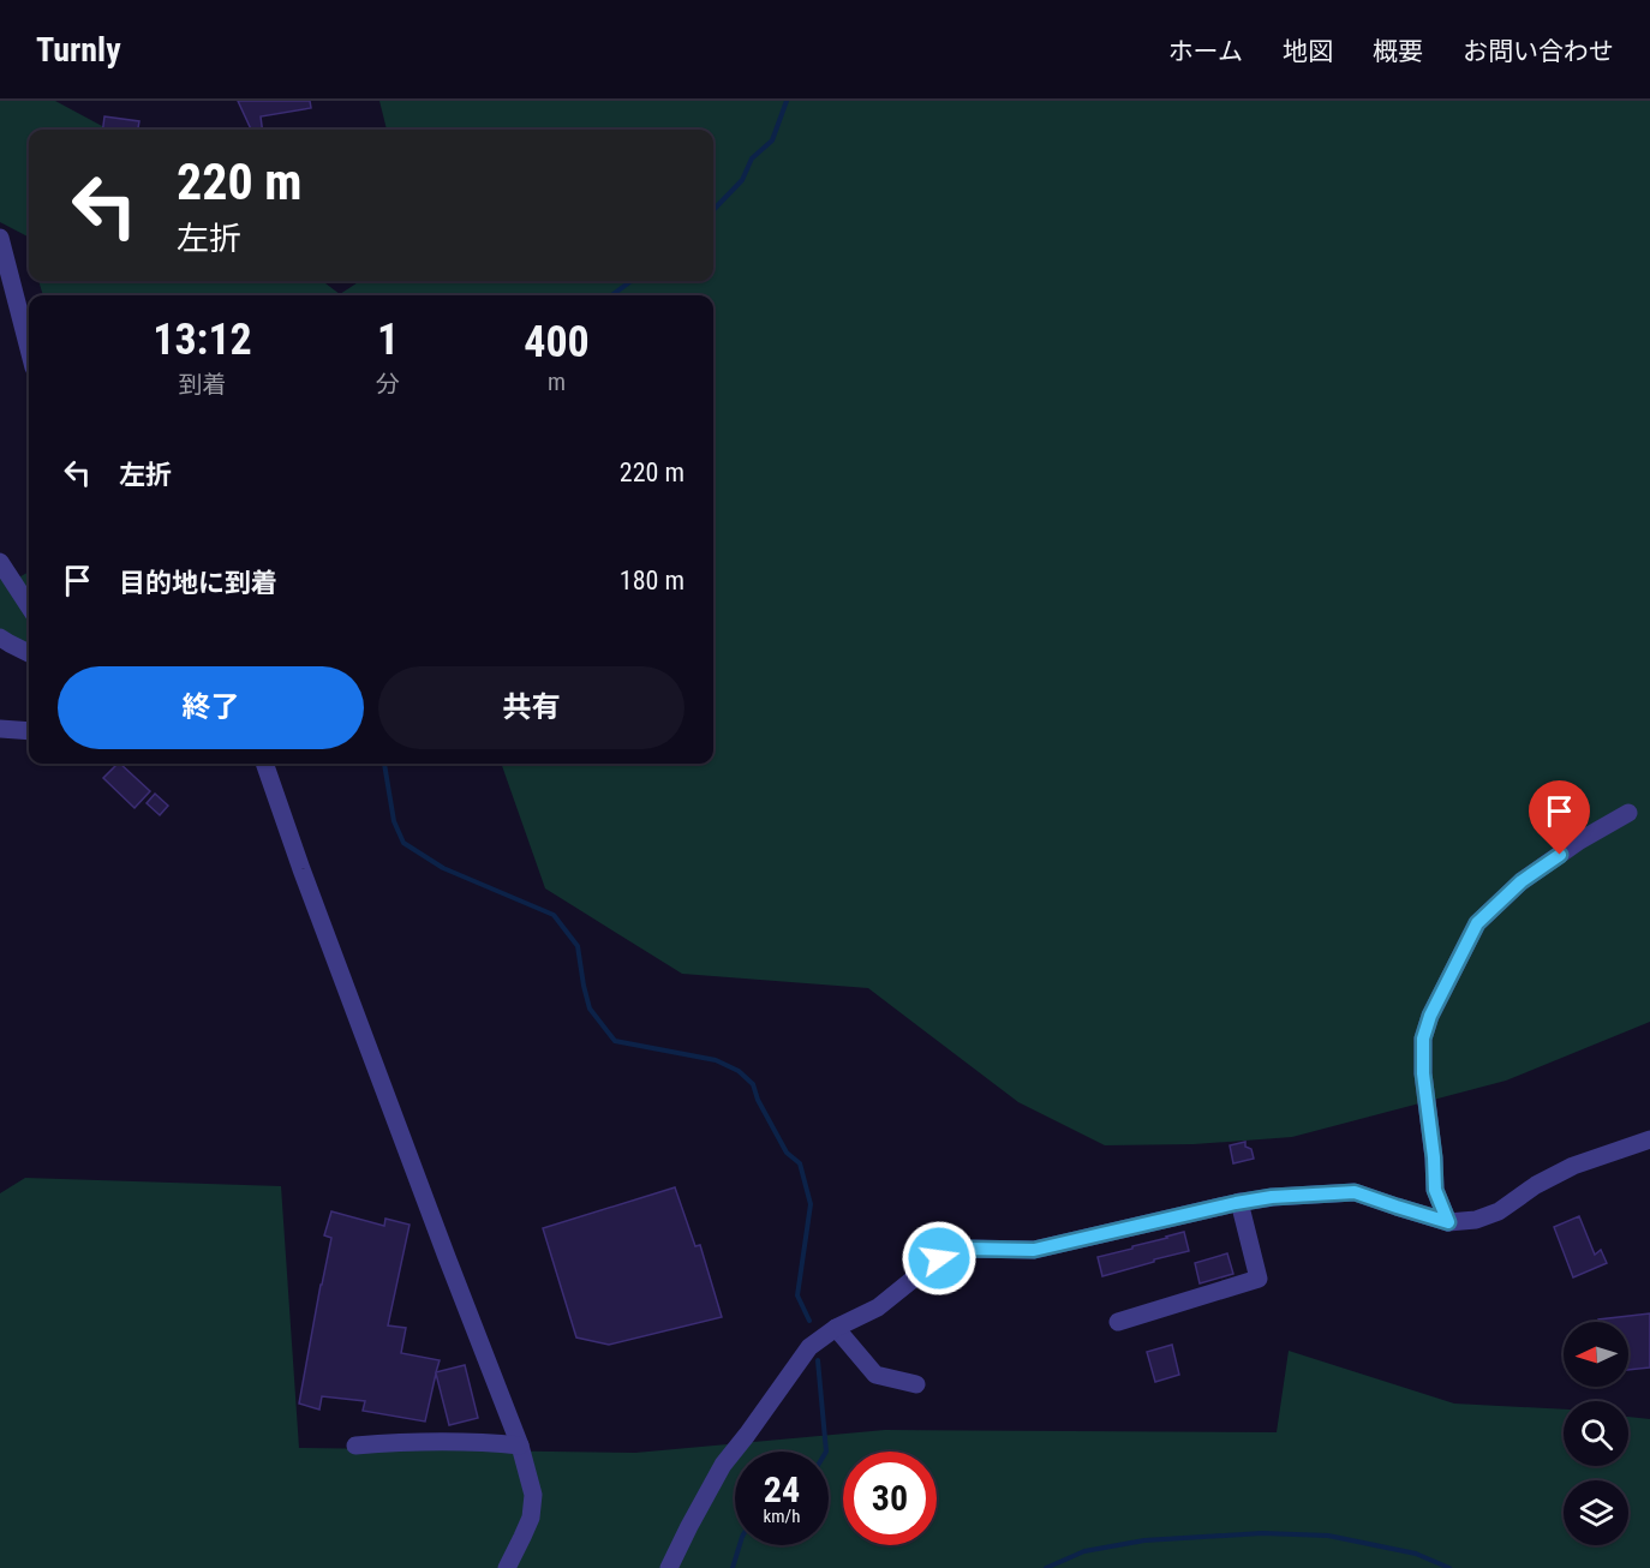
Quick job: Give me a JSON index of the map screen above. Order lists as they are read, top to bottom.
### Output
{
  "north": "left",
  "page": {
    "header": "Turnly",
    "nav": [
      "ホーム",
      "地図",
      "概要",
      "お問い合わせ"
    ],
    "turn": ["220 m", "左折"],
    "eta": [
      "13:12",
      "到着",
      "1",
      "分",
      "400",
      "m"
    ],
    "list": [
      {
        "name": "左折",
        "value": "220 m"
      },
      {
        "name": "目的地に到着",
        "value": "180 m"
      }
    ],
    "buttons": ["終了", "共有"],
    "speed": "24 km/h",
    "limit": "30"
  }
}
